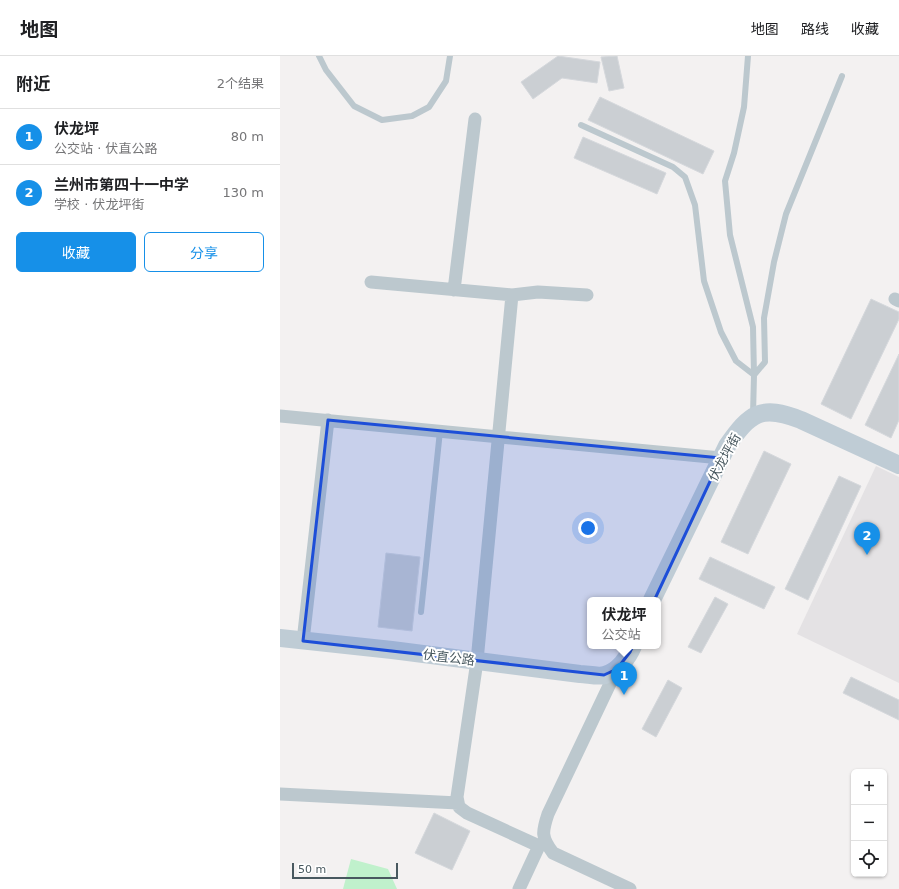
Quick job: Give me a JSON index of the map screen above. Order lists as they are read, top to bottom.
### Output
{
  "streets": {
    "main road": ["伏龙坪街", "伏直公路"]
  },
  "scale_bar": "50 m",
  "page": {
    "header": "地图",
    "nav": ["地图", "路线", "收藏"],
    "heading": ["附近", "2个结果"],
    "list": [
      {
        "mark": "1",
        "name": "伏龙坪",
        "note": "公交站 · 伏直公路",
        "value": "80 m"
      },
      {
        "mark": "2",
        "name": "兰州市第四十一中学",
        "note": "学校 · 伏龙坪街",
        "value": "130 m"
      }
    ],
    "buttons": ["收藏", "分享"],
    "pins": ["2", "1"],
    "popup": ["伏龙坪", "公交站"],
    "map_buttons": ["+", "−"],
    "scale": "50 m"
  }
}
